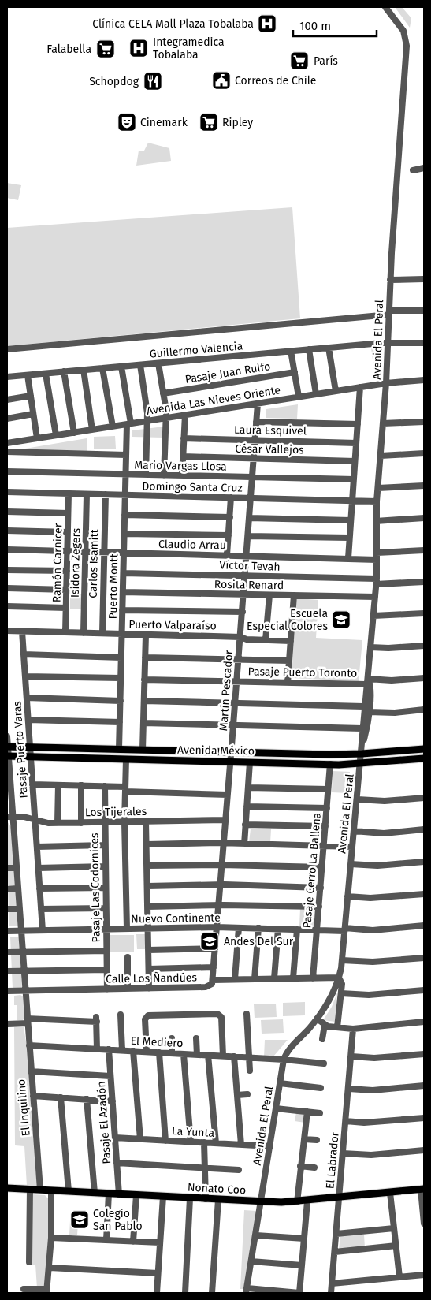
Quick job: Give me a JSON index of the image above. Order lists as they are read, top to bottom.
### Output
{
  "streets": {
    "main road": ["Avenida México", "Nonato Coo"],
    "street": [
      "Avenida El Peral",
      "Guillermo Valencia",
      "Pasaje Juan Rulfo",
      "Avenida Las Nieves Oriente",
      "Laura Esquivel",
      "César Vallejos",
      "Mario Vargas Llosa",
      "Domingo Santa Cruz",
      "Claudio Arrau",
      "Ramón Carnicer",
      "Isidora Zegers",
      "Carlos Isamitt",
      "Víctor Tevah",
      "Rosita Renard",
      "Puerto Montt",
      "Puerto Valparaíso",
      "Pasaje Puerto Toronto",
      "Martín Pescador",
      "Pasaje Puerto Varas",
      "Los Tijerales",
      "Pasaje Cerro La Ballena",
      "Pasaje Las Codornices",
      "Nuevo Continente",
      "Calle Los Ñandúes",
      "El Mediero",
      "El Inquilino",
      "Pasaje El Azadón",
      "La Yunta",
      "El Labrador"
    ]
  },
  "crossings": [
    ["Avenida El Peral", "Guillermo Valencia"],
    ["Avenida El Peral", "Avenida Las Nieves Oriente"],
    ["Avenida El Peral", "Domingo Santa Cruz"],
    ["Avenida El Peral", "Claudio Arrau"],
    ["Avenida El Peral", "Víctor Tevah"],
    ["Avenida El Peral", "Rosita Renard"],
    ["Avenida El Peral", "Pasaje Puerto Toronto"],
    ["Avenida El Peral", "Avenida México"],
    ["Avenida El Peral", "Nuevo Continente"],
    ["Avenida El Peral", "Calle Los Ñandúes"],
    ["Avenida El Peral", "El Mediero"],
    ["Avenida El Peral", "La Yunta"],
    ["Avenida El Peral", "Nonato Coo"],
    ["Guillermo Valencia", "Puerto Montt"],
    ["Avenida Las Nieves Oriente", "Puerto Montt"],
    ["Avenida Las Nieves Oriente", "Martín Pescador"],
    ["Laura Esquivel", "Martín Pescador"],
    ["César Vallejos", "Martín Pescador"],
    ["Mario Vargas Llosa", "Puerto Montt"],
    ["Mario Vargas Llosa", "Martín Pescador"],
    ["Domingo Santa Cruz", "Ramón Carnicer"],
    ["Domingo Santa Cruz", "Isidora Zegers"],
    ["Domingo Santa Cruz", "Carlos Isamitt"],
    ["Domingo Santa Cruz", "Puerto Montt"],
    ["Domingo Santa Cruz", "Martín Pescador"],
    ["Claudio Arrau", "Ramón Carnicer"],
    ["Claudio Arrau", "Isidora Zegers"],
    ["Claudio Arrau", "Carlos Isamitt"],
    ["Claudio Arrau", "Puerto Montt"],
    ["Claudio Arrau", "Martín Pescador"],
    ["Ramón Carnicer", "Puerto Valparaíso"],
    ["Isidora Zegers", "Puerto Valparaíso"],
    ["Carlos Isamitt", "Puerto Valparaíso"],
    ["Víctor Tevah", "Puerto Montt"],
    ["Víctor Tevah", "Martín Pescador"],
    ["Rosita Renard", "Puerto Montt"],
    ["Rosita Renard", "Martín Pescador"],
    ["Puerto Montt", "Puerto Valparaíso"],
    ["Puerto Montt", "Avenida México"],
    ["Puerto Valparaíso", "Martín Pescador"],
    ["Puerto Valparaíso", "Pasaje Puerto Varas"],
    ["Pasaje Puerto Toronto", "Martín Pescador"],
    ["Martín Pescador", "Avenida México"],
    ["Martín Pescador", "Los Tijerales"],
    ["Martín Pescador", "Nuevo Continente"],
    ["Martín Pescador", "Calle Los Ñandúes"],
    ["Pasaje Puerto Varas", "Avenida México"],
    ["Pasaje Puerto Varas", "Los Tijerales"],
    ["Pasaje Puerto Varas", "Nuevo Continente"],
    ["Avenida México", "Pasaje Cerro La Ballena"],
    ["Avenida México", "El Inquilino"],
    ["Los Tijerales", "Pasaje Las Codornices"],
    ["Los Tijerales", "El Inquilino"],
    ["Pasaje Cerro La Ballena", "Nuevo Continente"],
    ["Pasaje Cerro La Ballena", "Calle Los Ñandúes"],
    ["Pasaje Las Codornices", "Nuevo Continente"],
    ["Pasaje Las Codornices", "Calle Los Ñandúes"],
    ["Nuevo Continente", "El Inquilino"],
    ["Calle Los Ñandúes", "El Inquilino"],
    ["El Mediero", "El Inquilino"],
    ["El Mediero", "Pasaje El Azadón"],
    ["El Inquilino", "Nonato Coo"],
    ["Pasaje El Azadón", "La Yunta"],
    ["Pasaje El Azadón", "Nonato Coo"],
    ["El Labrador", "Nonato Coo"]
  ],
  "places": {
    "hospital": ["Clínica CELA Mall Plaza Tobalaba", "Integramedica Tobalaba"],
    "supermarket": ["Falabella", "París", "Ripley"],
    "public building": ["Correos de Chile"],
    "restaurant": ["Schopdog"],
    "theatre": ["Cinemark"],
    "school or university": ["Escuela Especial Colores", "Andes Del Sur", "Colegio San Pablo"]
  },
  "scale_bar": "100 m"
}
